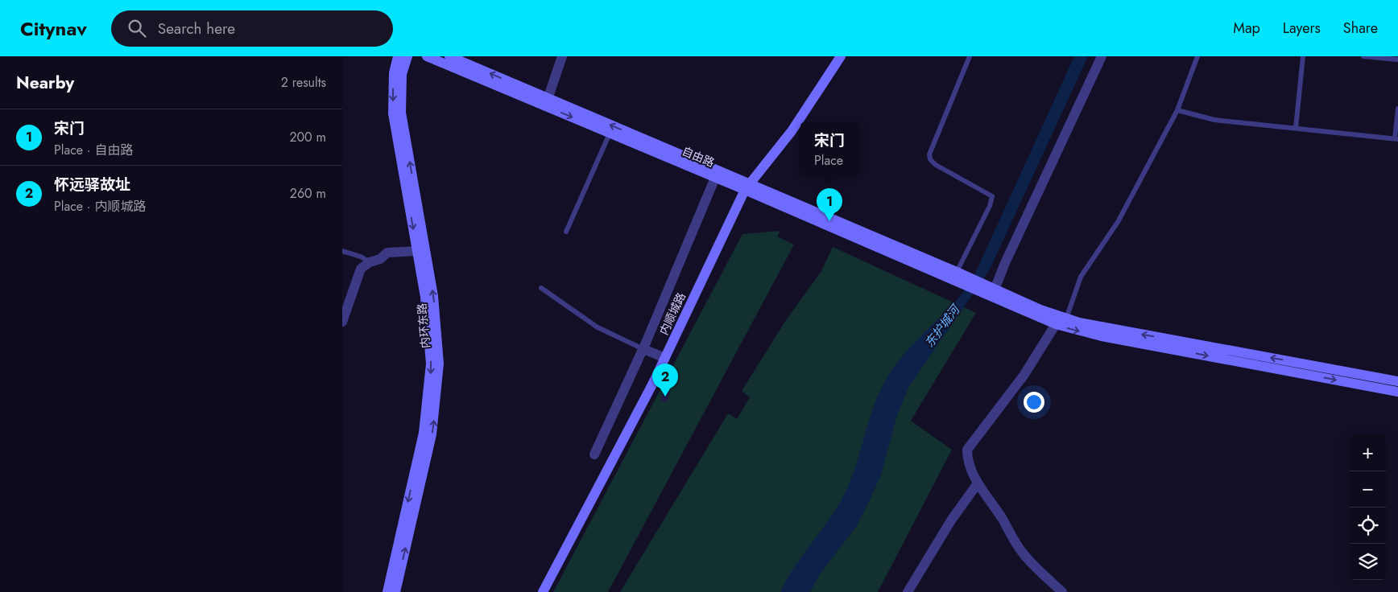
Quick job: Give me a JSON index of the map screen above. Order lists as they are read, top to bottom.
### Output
{
  "streets": {
    "street": ["自由路", "内顺城路", "内环东路"]
  },
  "crossings": [
    ["自由路", "内顺城路"]
  ],
  "water": ["东护城河"],
  "page": {
    "header": "Citynav",
    "search": "Search here",
    "nav": ["Map", "Layers", "Share"],
    "heading": ["Nearby", "2 results"],
    "list": [
      {
        "mark": "1",
        "name": "宋门",
        "note": "Place · 自由路",
        "value": "200 m"
      },
      {
        "mark": "2",
        "name": "怀远驿故址",
        "note": "Place · 内顺城路",
        "value": "260 m"
      }
    ],
    "popup": ["宋门", "Place"],
    "pins": ["1", "2"],
    "map_buttons": ["+", "−"]
  }
}
